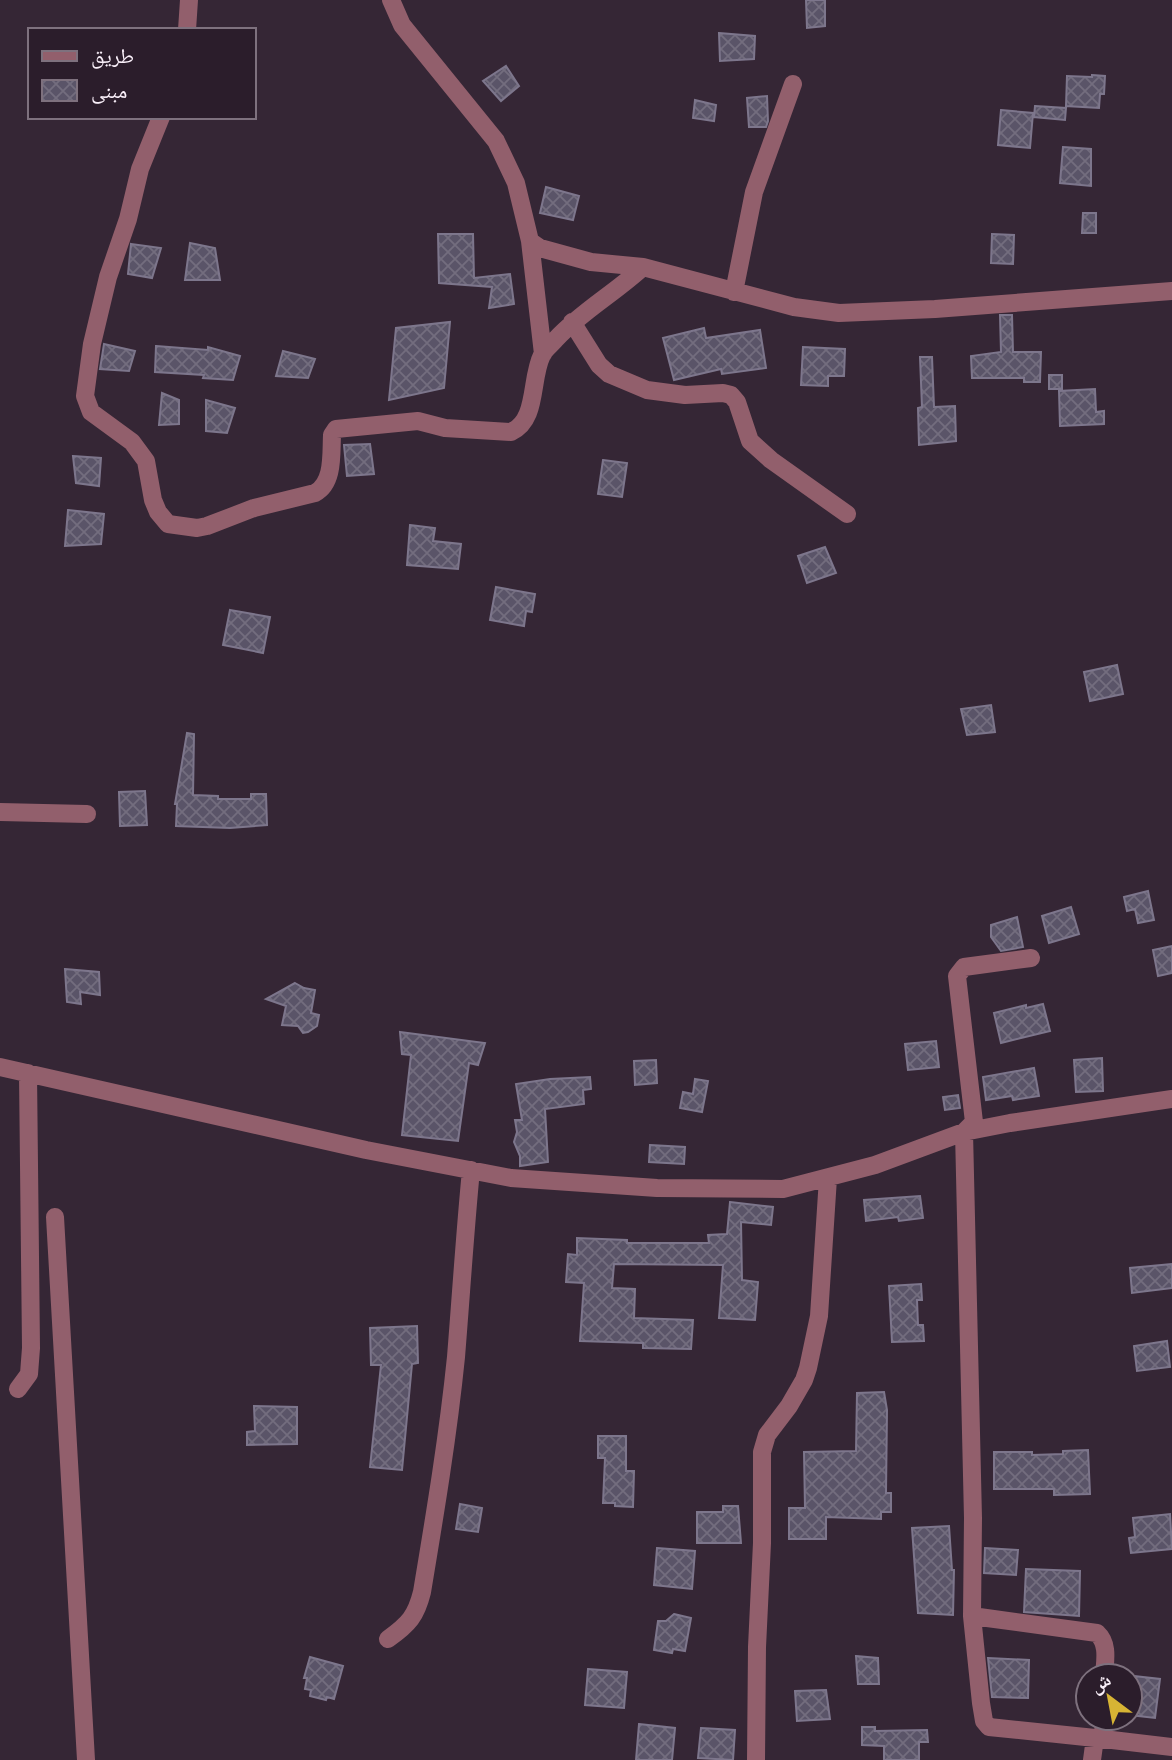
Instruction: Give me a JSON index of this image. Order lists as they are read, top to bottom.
{
  "legend": ["طريق", "مبنى"],
  "north": "top left"
}
